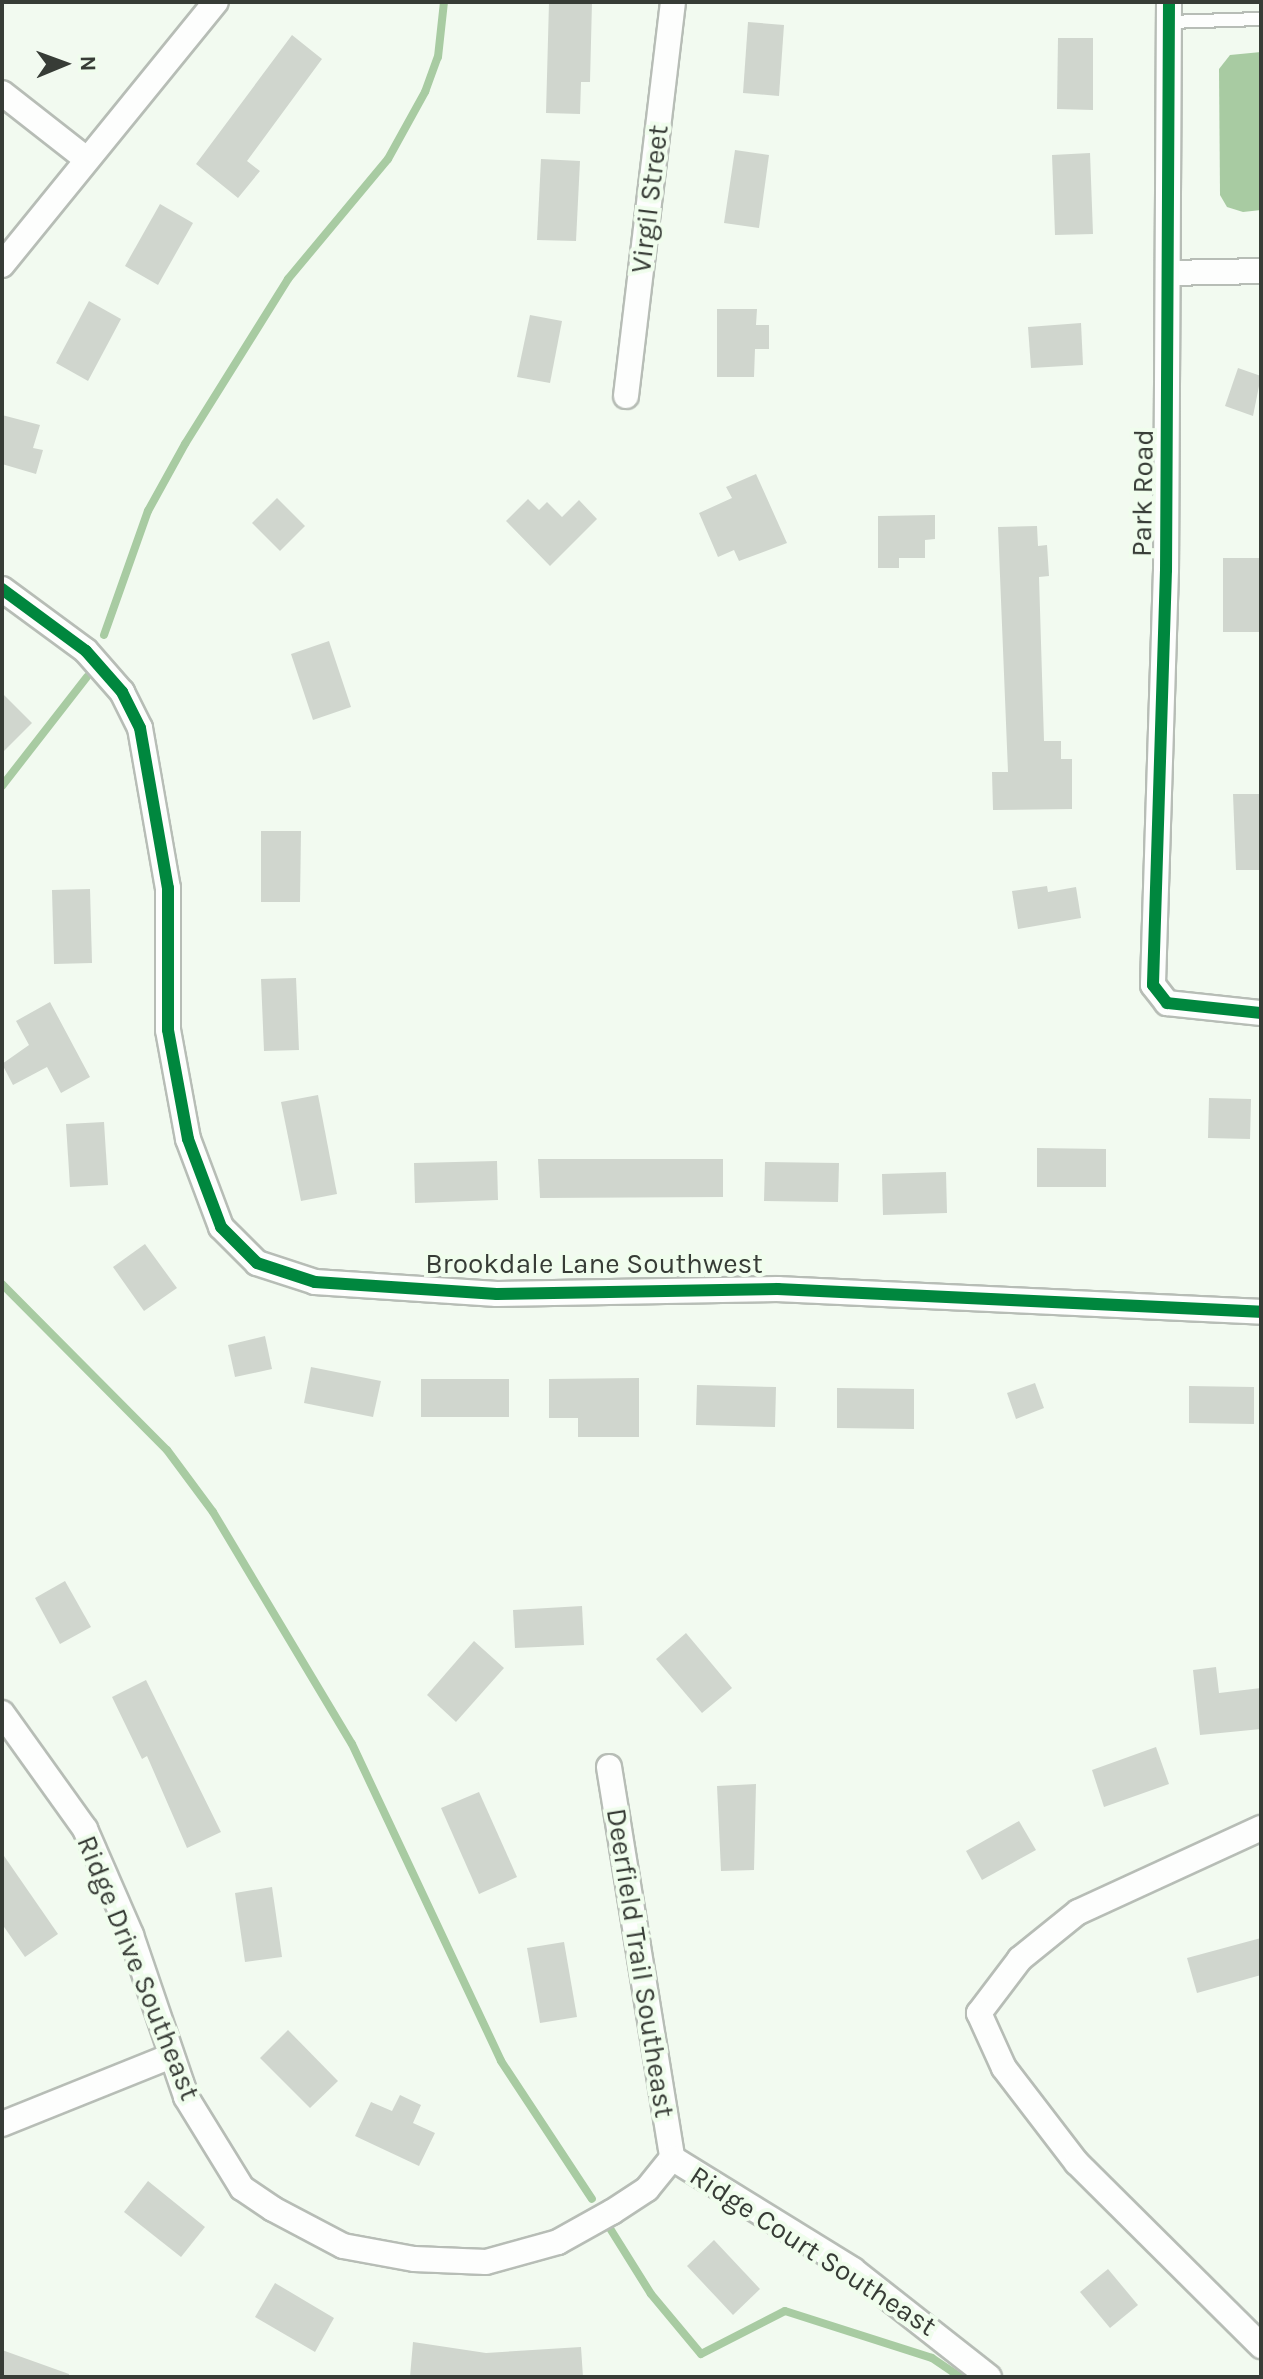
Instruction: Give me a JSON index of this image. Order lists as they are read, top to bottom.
{
  "streets": {
    "street": [
      "Virgil Street",
      "Park Road",
      "Brookdale Lane Southwest",
      "Deerfield Trail Southeast",
      "Ridge Drive Southeast",
      "Ridge Court Southeast"
    ]
  },
  "crossings": [
    ["Deerfield Trail Southeast", "Ridge Drive Southeast"],
    ["Deerfield Trail Southeast", "Ridge Court Southeast"],
    ["Ridge Drive Southeast", "Ridge Court Southeast"]
  ],
  "north": "right"
}
